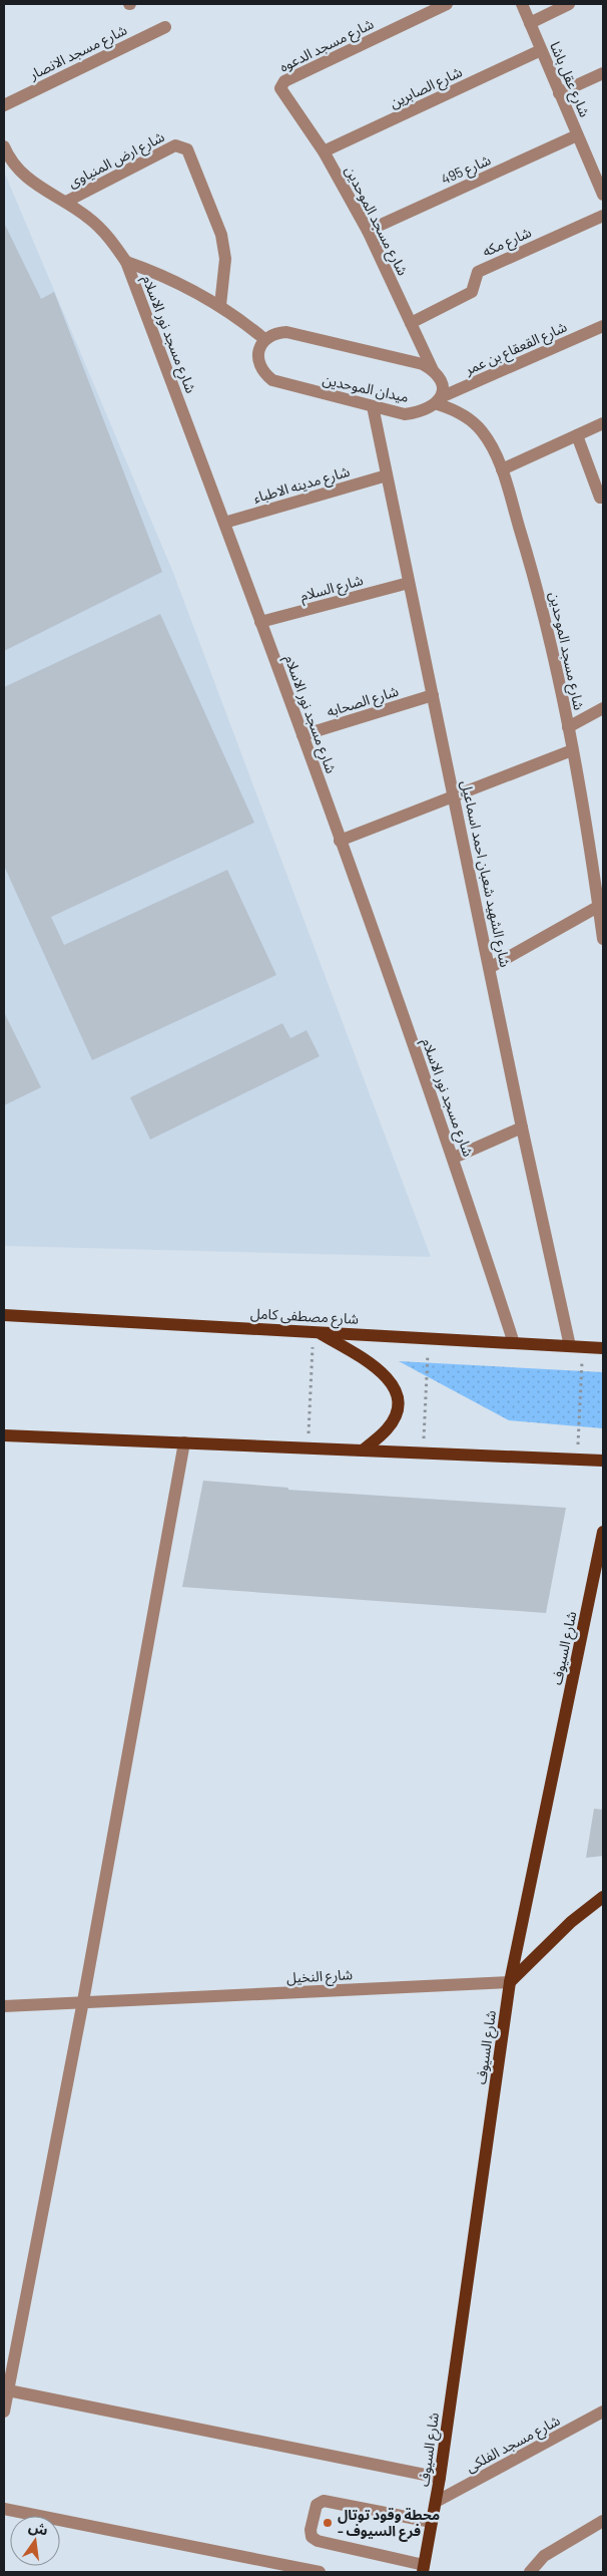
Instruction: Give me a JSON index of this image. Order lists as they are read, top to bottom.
{
  "streets": {
    "main road": ["شارع مصطفى كامل", "شارع السيوف"],
    "street": [
      "شارع مسجد الدعوه",
      "شارع مسجد الانصار",
      "شارع عقل باشا",
      "شارع الصابرين",
      "شارع ارض المنياوى",
      "شارع 495",
      "شارع مسجد الموحدين",
      "شارع مكه",
      "شارع مسجد نور الاسلام",
      "شارع القعقاع بن عمر",
      "ميدان الموحدين",
      "شارع مدينه الاطباء",
      "شارع السلام",
      "شارع الصحابه",
      "شارع الشهيد شعبان احمد اسماعيل",
      "شارع النخيل",
      "شارع مسجد الفلكى"
    ]
  },
  "crossings": [
    ["شارع مسجد الدعوه", "شارع مسجد الموحدين"],
    ["شارع عقل باشا", "شارع الصابرين"],
    ["شارع عقل باشا", "شارع 495"],
    ["شارع الصابرين", "شارع مسجد الموحدين"],
    ["شارع ارض المنياوى", "شارع مسجد نور الاسلام"],
    ["شارع 495", "شارع مسجد الموحدين"],
    ["شارع مسجد الموحدين", "شارع مكه"],
    ["شارع مسجد الموحدين", "شارع القعقاع بن عمر"],
    ["شارع مسجد الموحدين", "ميدان الموحدين"],
    ["شارع مسجد نور الاسلام", "شارع مدينه الاطباء"],
    ["شارع مسجد نور الاسلام", "شارع السلام"],
    ["شارع مسجد نور الاسلام", "شارع الصحابه"],
    ["شارع مسجد نور الاسلام", "شارع مصطفى كامل"],
    ["شارع القعقاع بن عمر", "ميدان الموحدين"],
    ["ميدان الموحدين", "شارع الشهيد شعبان احمد اسماعيل"],
    ["شارع مدينه الاطباء", "شارع الشهيد شعبان احمد اسماعيل"],
    ["شارع السلام", "شارع الشهيد شعبان احمد اسماعيل"],
    ["شارع الصحابه", "شارع الشهيد شعبان احمد اسماعيل"],
    ["شارع الشهيد شعبان احمد اسماعيل", "شارع مصطفى كامل"],
    ["شارع السيوف", "شارع النخيل"],
    ["شارع السيوف", "شارع مسجد الفلكى"]
  ],
  "places": ["محطة وقود توتال - فرع السيوف"],
  "north": "top"
}
